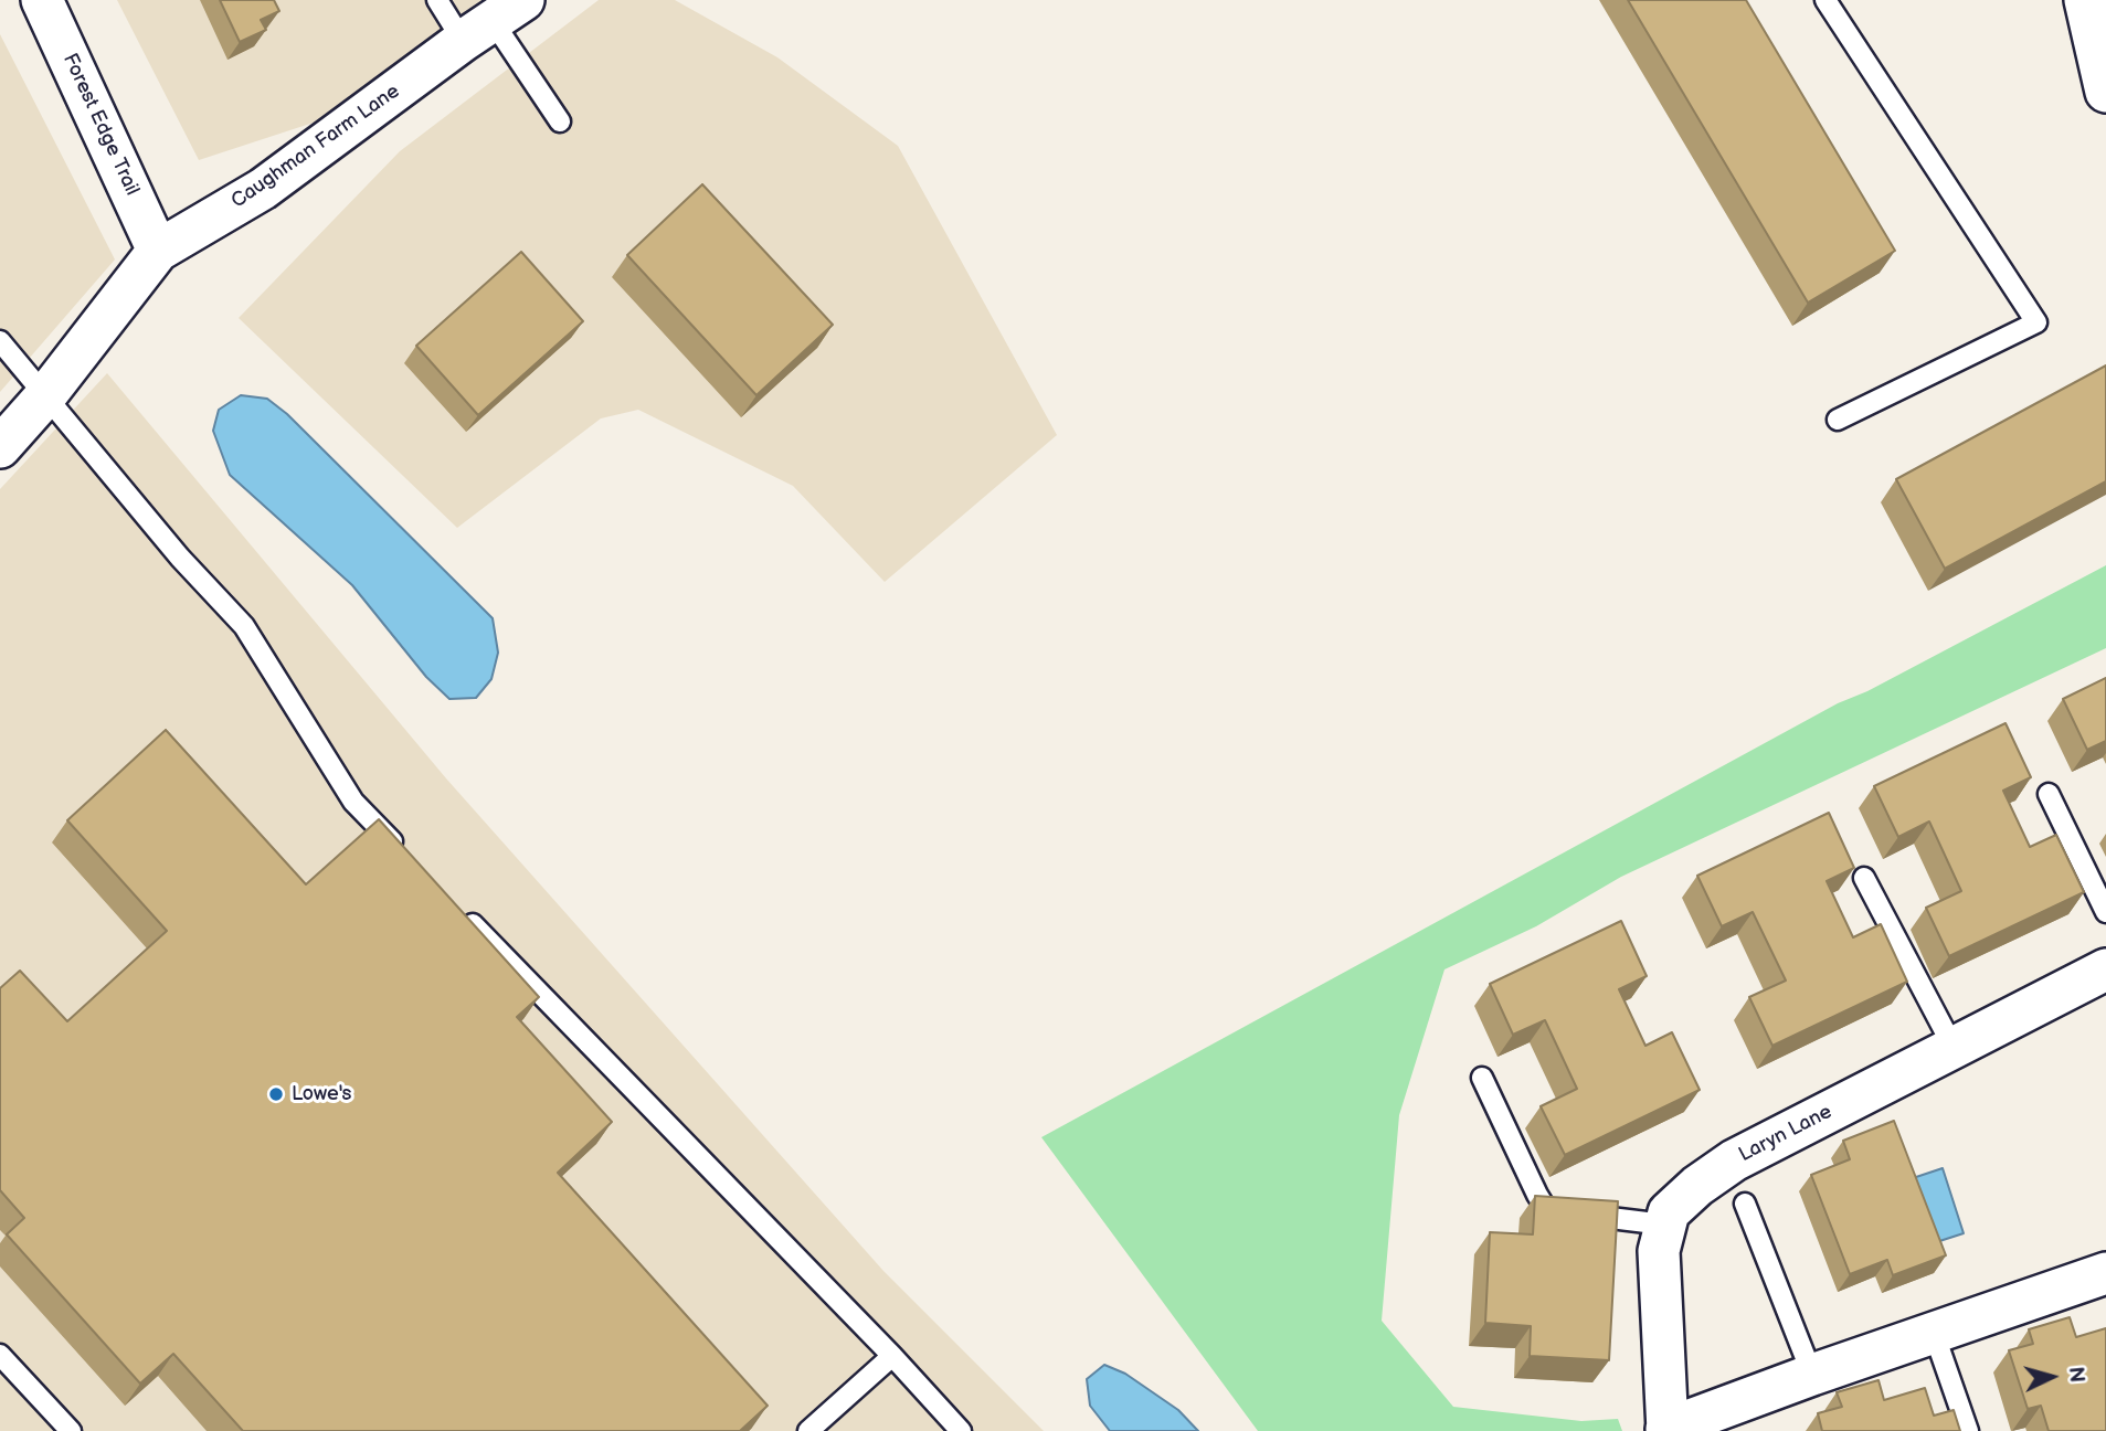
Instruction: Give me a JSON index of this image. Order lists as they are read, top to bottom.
{
  "streets": {
    "street": ["Forest Edge Trail", "Caughman Farm Lane", "Laryn Lane"]
  },
  "crossings": [
    ["Forest Edge Trail", "Caughman Farm Lane"]
  ],
  "places": ["Lowe's"],
  "north": "right"
}
